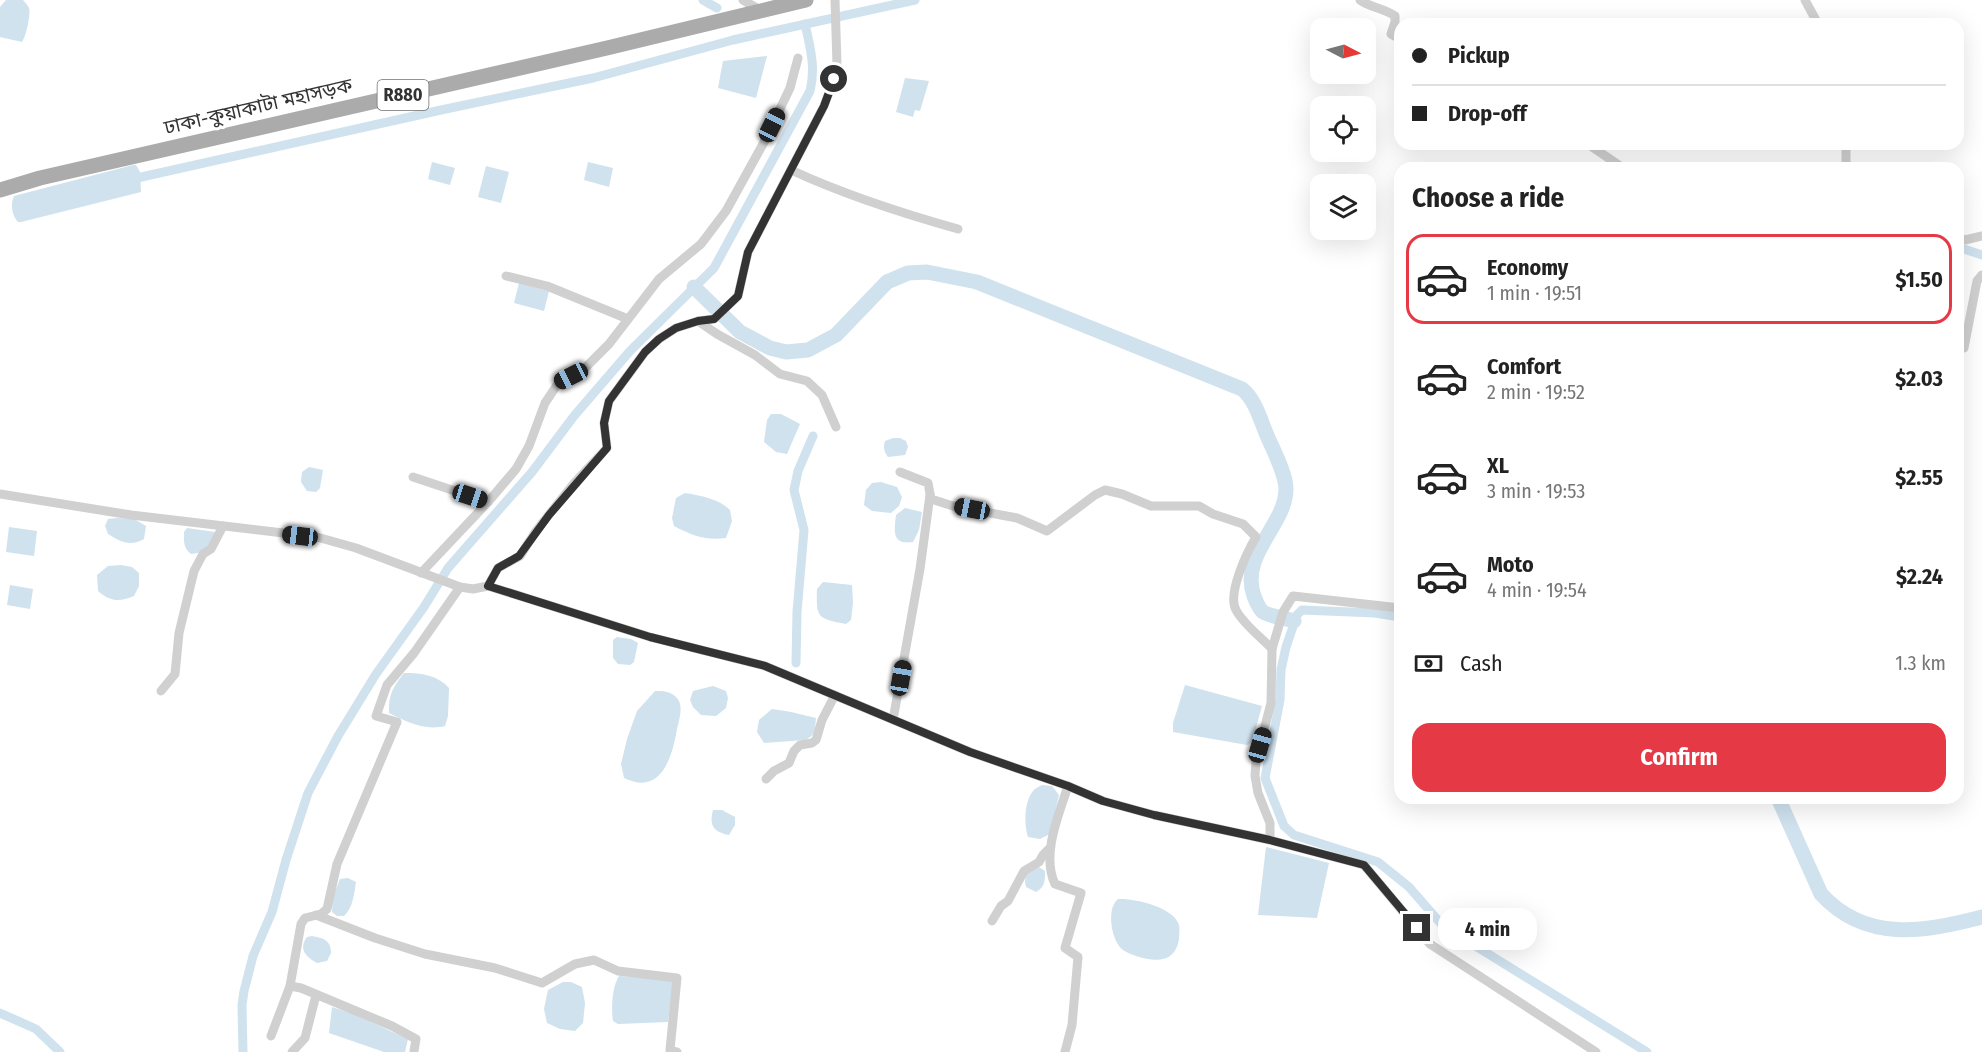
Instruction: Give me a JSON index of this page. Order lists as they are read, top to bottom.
{
  "streets": {
    "main road": ["R880", "ঢাকা-কুয়াকাটা মহাসড়ক"]
  },
  "north": "right",
  "page": {
    "banner": ["Pickup", "Drop-off"],
    "heading": "Choose a ride",
    "list": [
      {
        "name": "Economy",
        "note": "1 min · 19:51",
        "value": "$1.50"
      },
      {
        "name": "Comfort",
        "note": "2 min · 19:52",
        "value": "$2.03"
      },
      {
        "name": "XL",
        "note": "3 min · 19:53",
        "value": "$2.55"
      },
      {
        "name": "Moto",
        "note": "4 min · 19:54",
        "value": "$2.24"
      }
    ],
    "pay": ["Cash", "1.3 km"],
    "buttons": "Confirm",
    "bubble": "4 min"
  }
}
